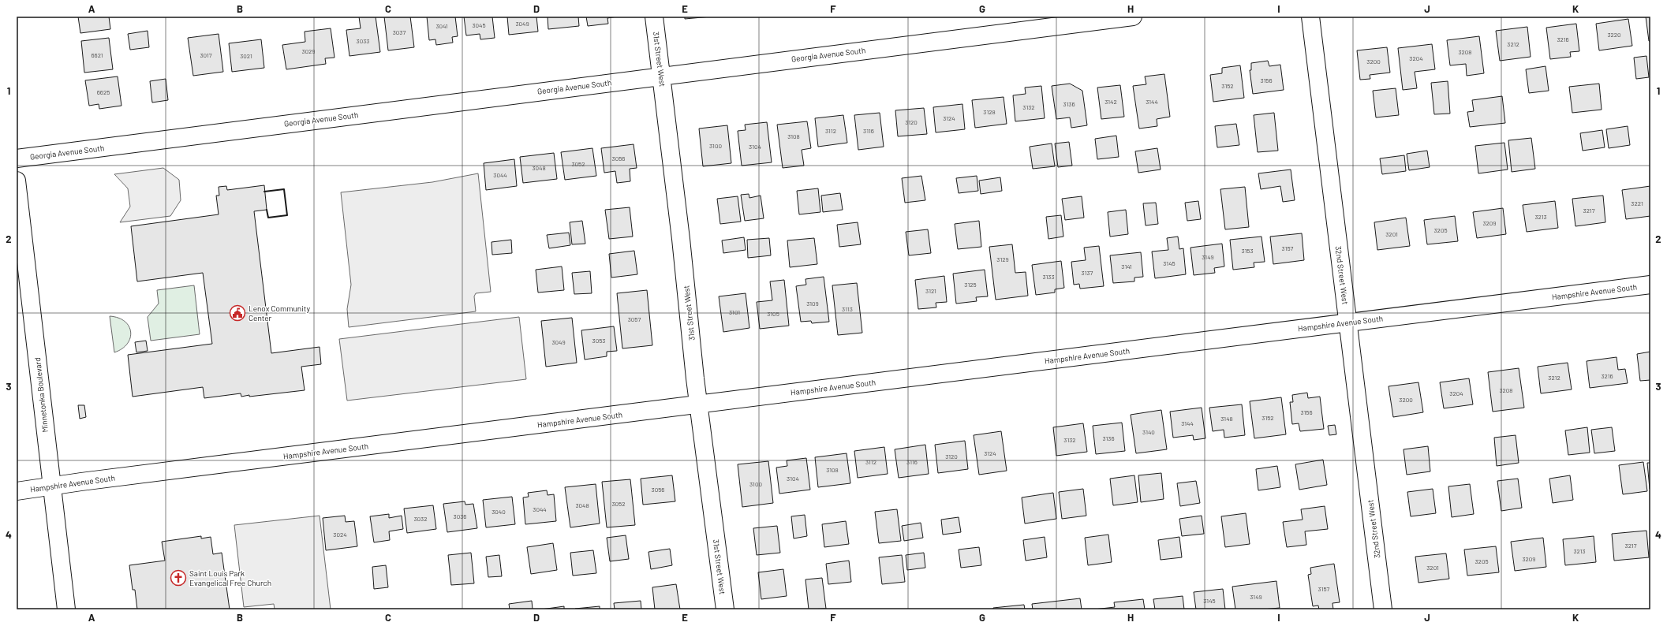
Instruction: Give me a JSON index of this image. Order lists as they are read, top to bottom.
{
  "streets": {
    "street": [
      "Georgia Avenue South",
      "31st Street West",
      "32nd Street West",
      "Hampshire Avenue South",
      "Minnetonka Boulevard"
    ]
  },
  "crossings": [
    ["Georgia Avenue South", "31st Street West"],
    ["31st Street West", "Hampshire Avenue South"],
    ["32nd Street West", "Hampshire Avenue South"],
    ["Hampshire Avenue South", "Minnetonka Boulevard"]
  ],
  "places": {
    "public building": ["Lenox Community Center"],
    "church": ["Saint Louis Park Evangelical Free Church"]
  },
  "house_numbers": [
    "3049",
    "3045",
    "3041",
    "3037",
    "3220",
    "3216",
    "3033",
    "3212",
    "3029",
    "3208",
    "6621",
    "3017",
    "3021",
    "3204",
    "3200",
    "3156",
    "3152",
    "6625",
    "3142",
    "3144",
    "3136",
    "3132",
    "3128",
    "3124",
    "3120",
    "3112",
    "3116",
    "3108",
    "3100",
    "3104",
    "3056",
    "3052",
    "3048",
    "3044",
    "3221",
    "3217",
    "3213",
    "3209",
    "3205",
    "3201",
    "3157",
    "3153",
    "3149",
    "3129",
    "3145",
    "3141",
    "3137",
    "3133",
    "3125",
    "3121",
    "3109",
    "3113",
    "3101",
    "3105",
    "3057",
    "3053",
    "3049",
    "3216",
    "3212",
    "3208",
    "3204",
    "3200",
    "3156",
    "3152",
    "3148",
    "3144",
    "3140",
    "3136",
    "3132",
    "3124",
    "3120",
    "3112",
    "3116",
    "3108",
    "3104",
    "3100",
    "3056",
    "3052",
    "3048",
    "3044",
    "3040",
    "3036",
    "3032",
    "3024",
    "3217",
    "3213",
    "3209",
    "3205",
    "3201",
    "3157",
    "3149",
    "3145"
  ],
  "grid": {
    "columns": [
      "A",
      "B",
      "C",
      "D",
      "E",
      "F",
      "G",
      "H",
      "I",
      "J",
      "K"
    ],
    "rows": [
      "1",
      "2",
      "3",
      "4"
    ]
  }
}
